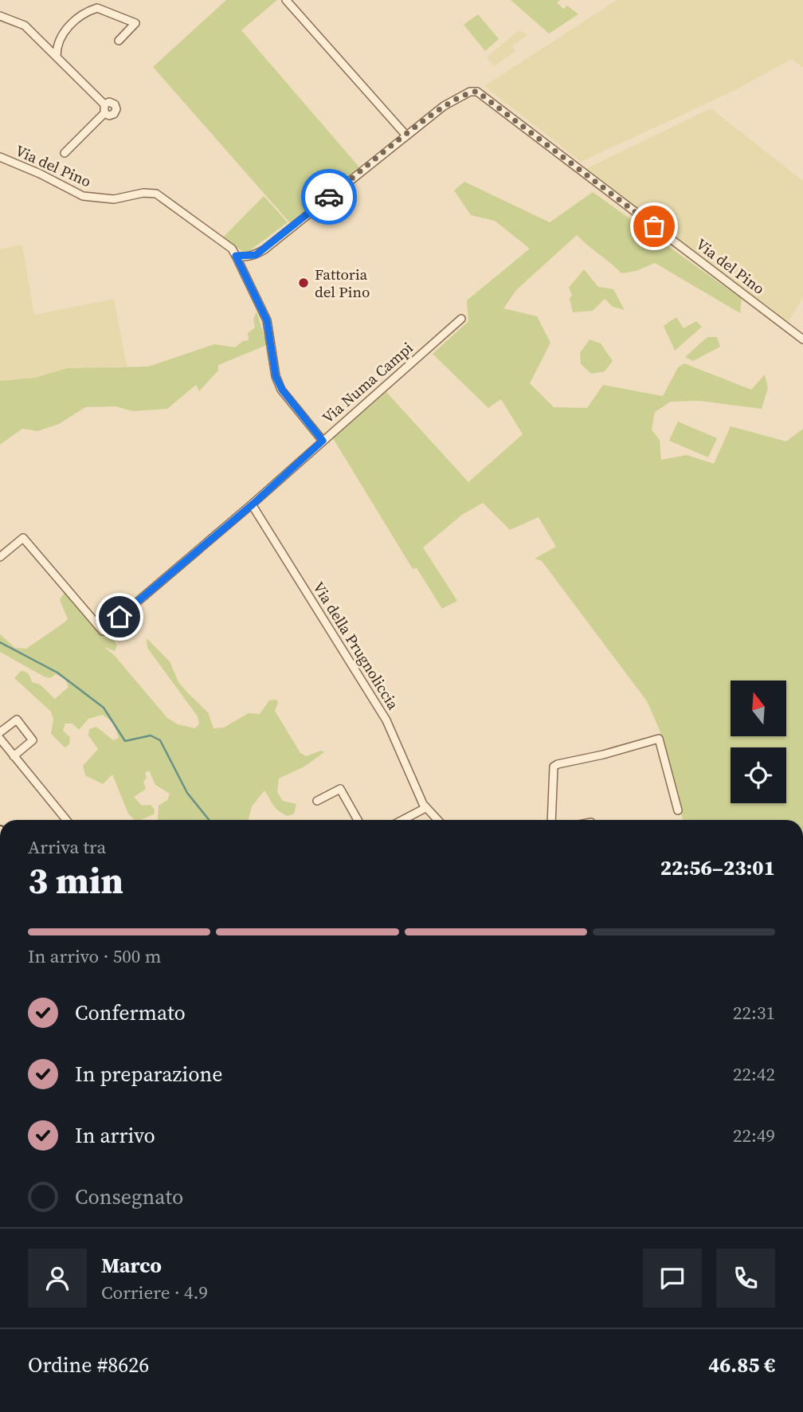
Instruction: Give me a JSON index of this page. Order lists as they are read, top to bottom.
{
  "streets": {
    "street": ["Via del Pino", "Via Numa Campi", "Via della Prugnoliccia"]
  },
  "crossings": [
    ["Via Numa Campi", "Via della Prugnoliccia"]
  ],
  "places": ["Fattoria del Pino"],
  "north": "top",
  "page": {
    "heading": ["3 min", "Arriva tra", "22:56–23:01"],
    "panel": [
      "Marco",
      "Corriere · 4.9",
      "Ordine #8626",
      "46.85 €"
    ],
    "bar": "In arrivo · 500 m",
    "list": [
      ["Confermato", "22:31"],
      ["In preparazione", "22:42"],
      ["In arrivo", "22:49"],
      "Consegnato"
    ]
  }
}
